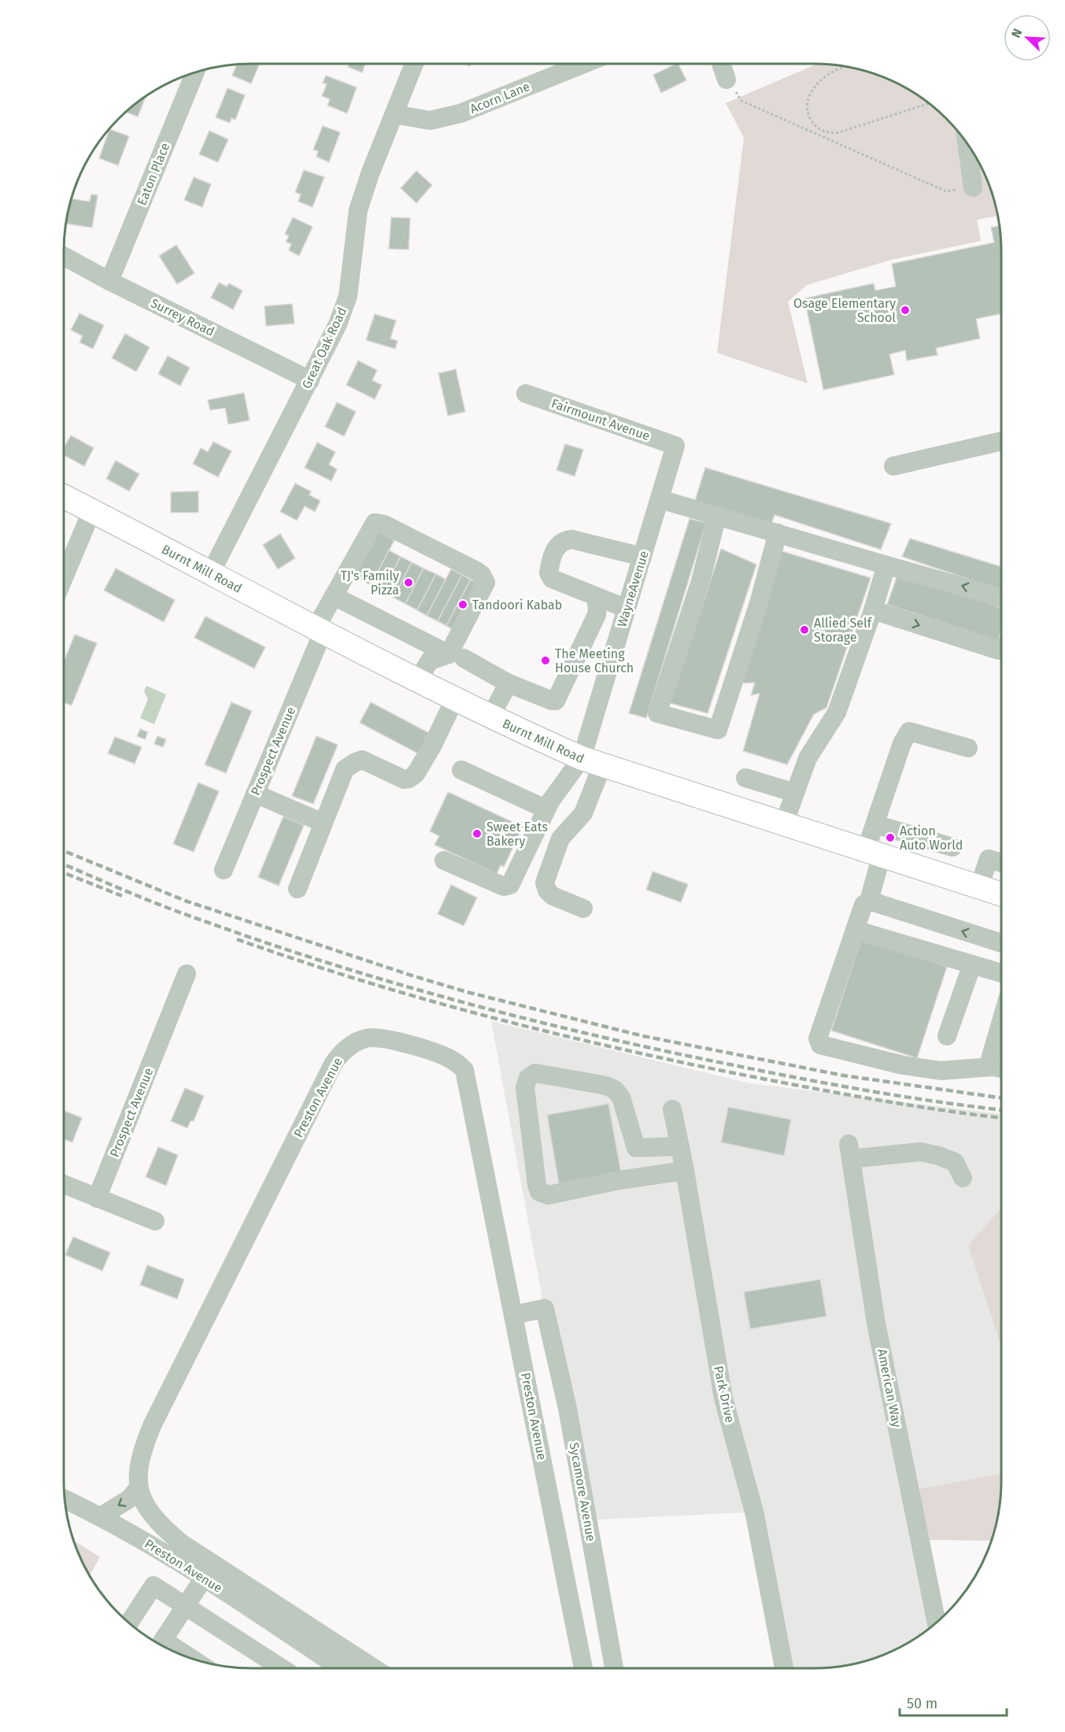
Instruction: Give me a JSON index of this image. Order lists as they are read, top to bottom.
{
  "streets": {
    "main road": ["Burnt Mill Road"],
    "street": [
      "Acorn Lane",
      "Eaton Place",
      "Surrey Road",
      "Great Oak Road",
      "Fairmount Avenue",
      "WayneAvenue",
      "Prospect Avenue",
      "Preston Avenue",
      "American Way",
      "Park Drive",
      "Sycamore Avenue"
    ]
  },
  "crossings": [
    ["Acorn Lane", "Great Oak Road"],
    ["Eaton Place", "Surrey Road"],
    ["Surrey Road", "Great Oak Road"],
    ["Great Oak Road", "Burnt Mill Road"],
    ["Fairmount Avenue", "WayneAvenue"],
    ["Burnt Mill Road", "WayneAvenue"],
    ["Burnt Mill Road", "Prospect Avenue"],
    ["Preston Avenue", "Sycamore Avenue"]
  ],
  "places": [
    "Osage Elementary School",
    "TJ's Family Pizza",
    "Tandoori Kabab",
    "Allied Self Storage",
    "The Meeting House Church",
    "Sweet Eats Bakery",
    "Action Auto World"
  ],
  "scale_bar": "50 m",
  "north": "top left"
}
